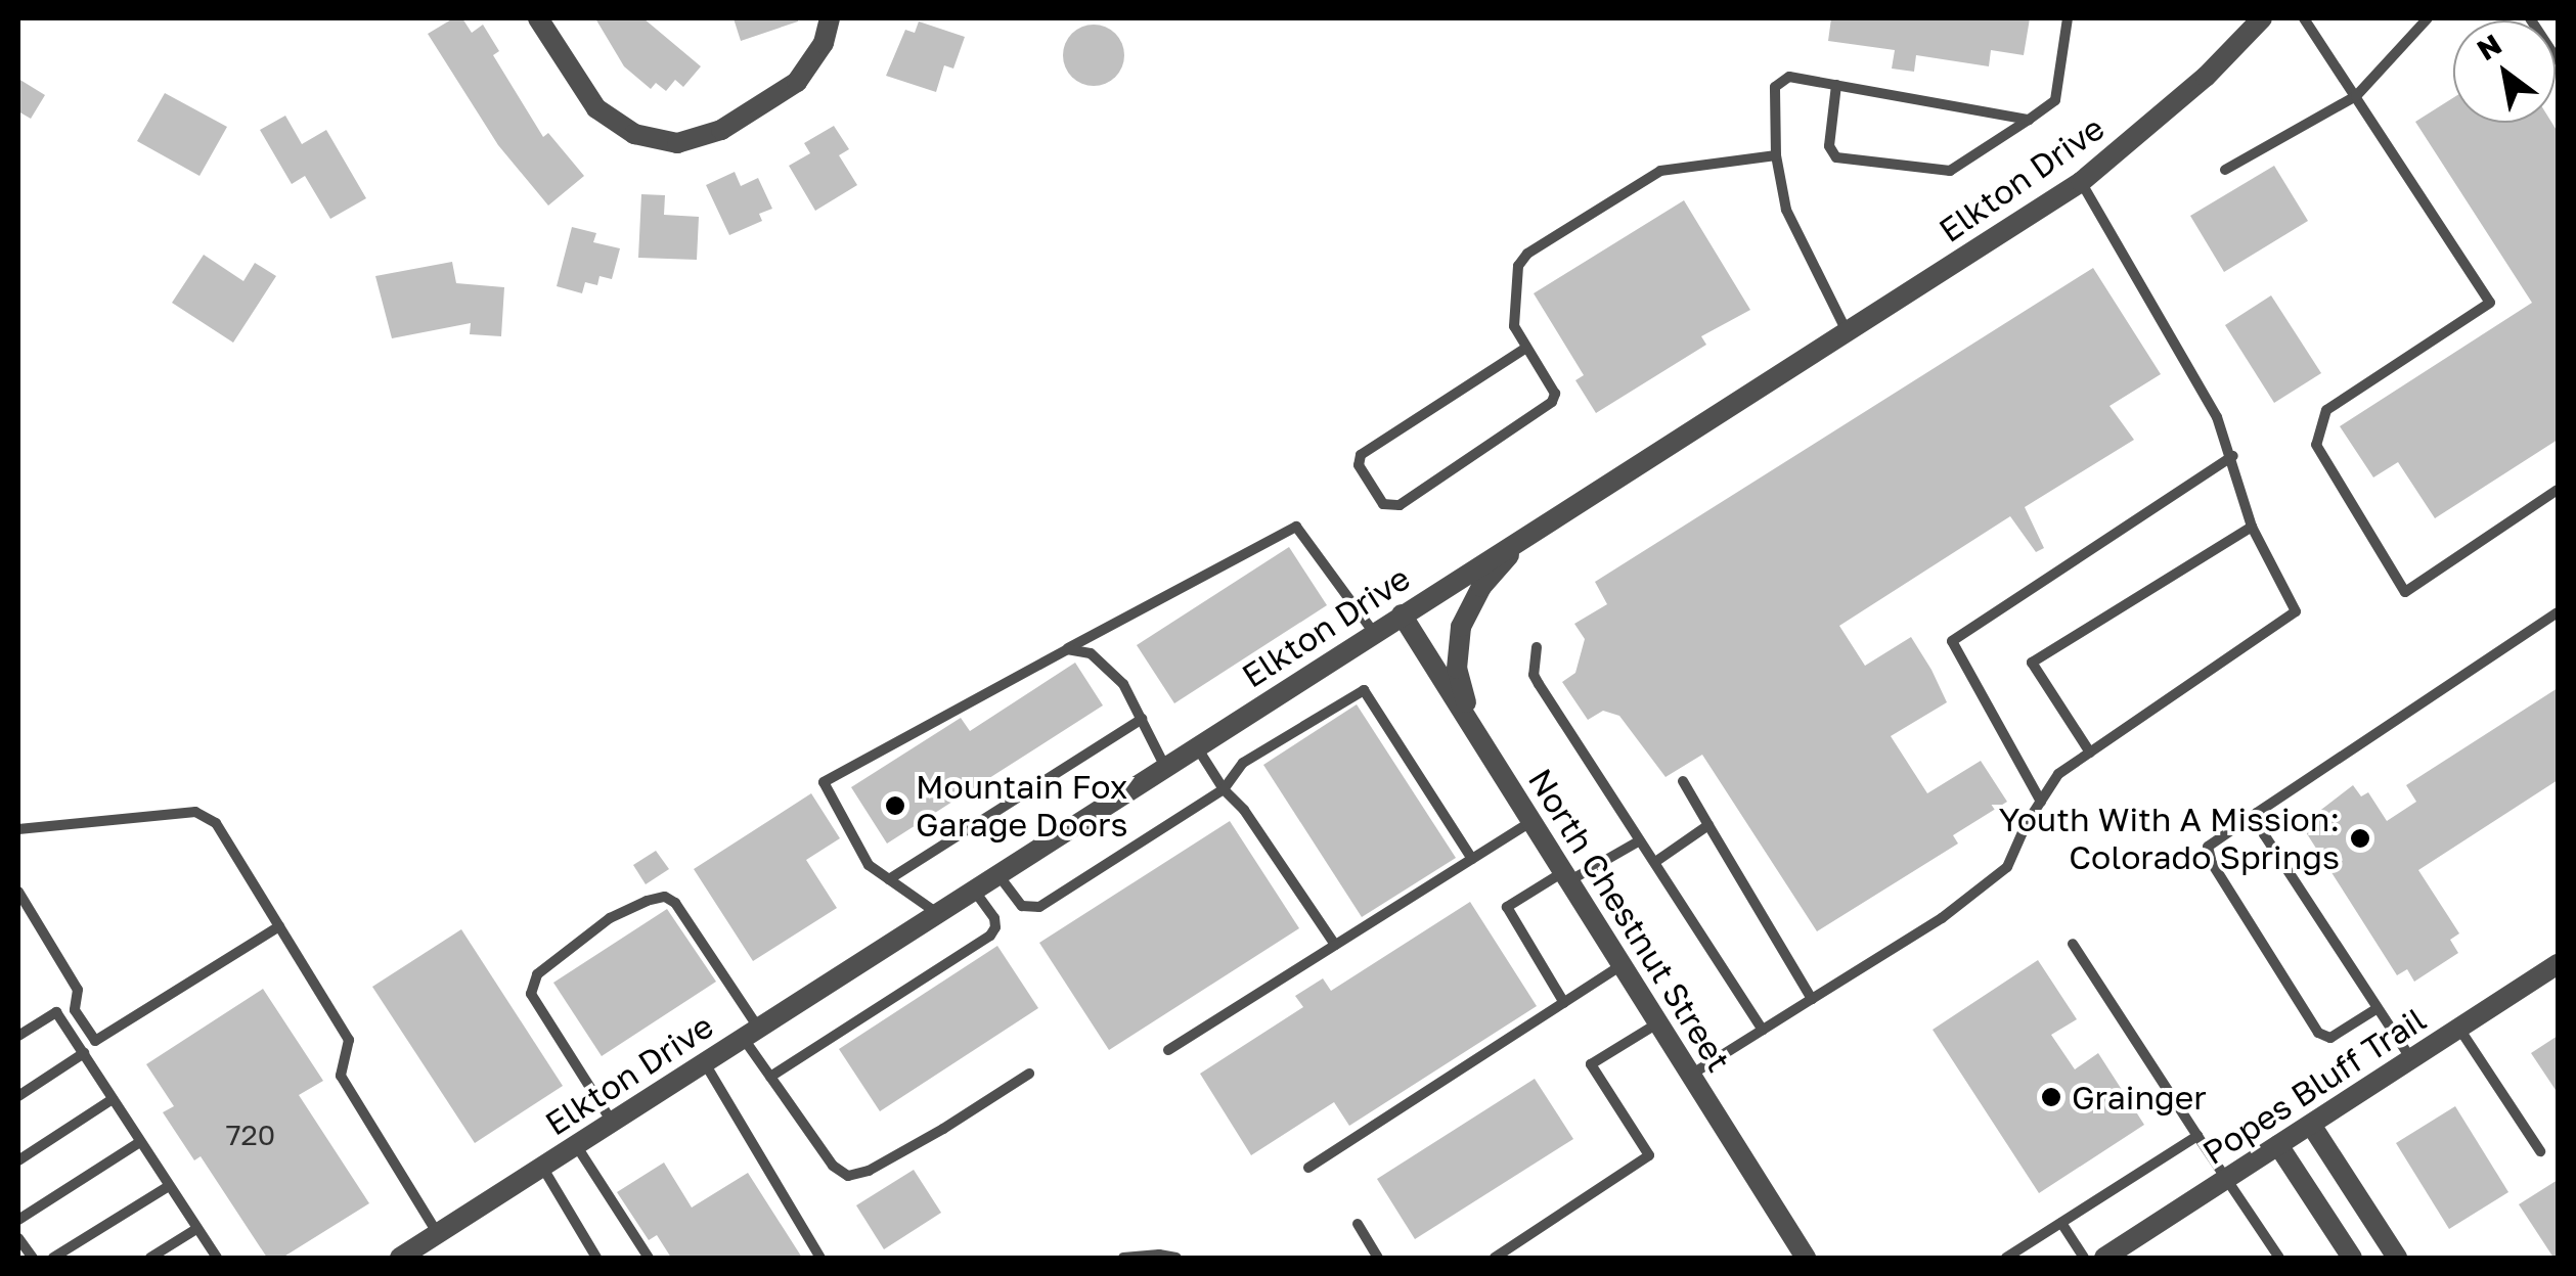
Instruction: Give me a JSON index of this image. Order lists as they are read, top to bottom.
{
  "streets": {
    "street": ["Elkton Drive", "North Chestnut Street", "Popes Bluff Trail"]
  },
  "crossings": [
    ["Elkton Drive", "North Chestnut Street"]
  ],
  "places": ["Mountain Fox Garage Doors", "Youth With A Mission: Colorado Springs", "Grainger"],
  "house_numbers": ["720"],
  "north": "top left"
}
